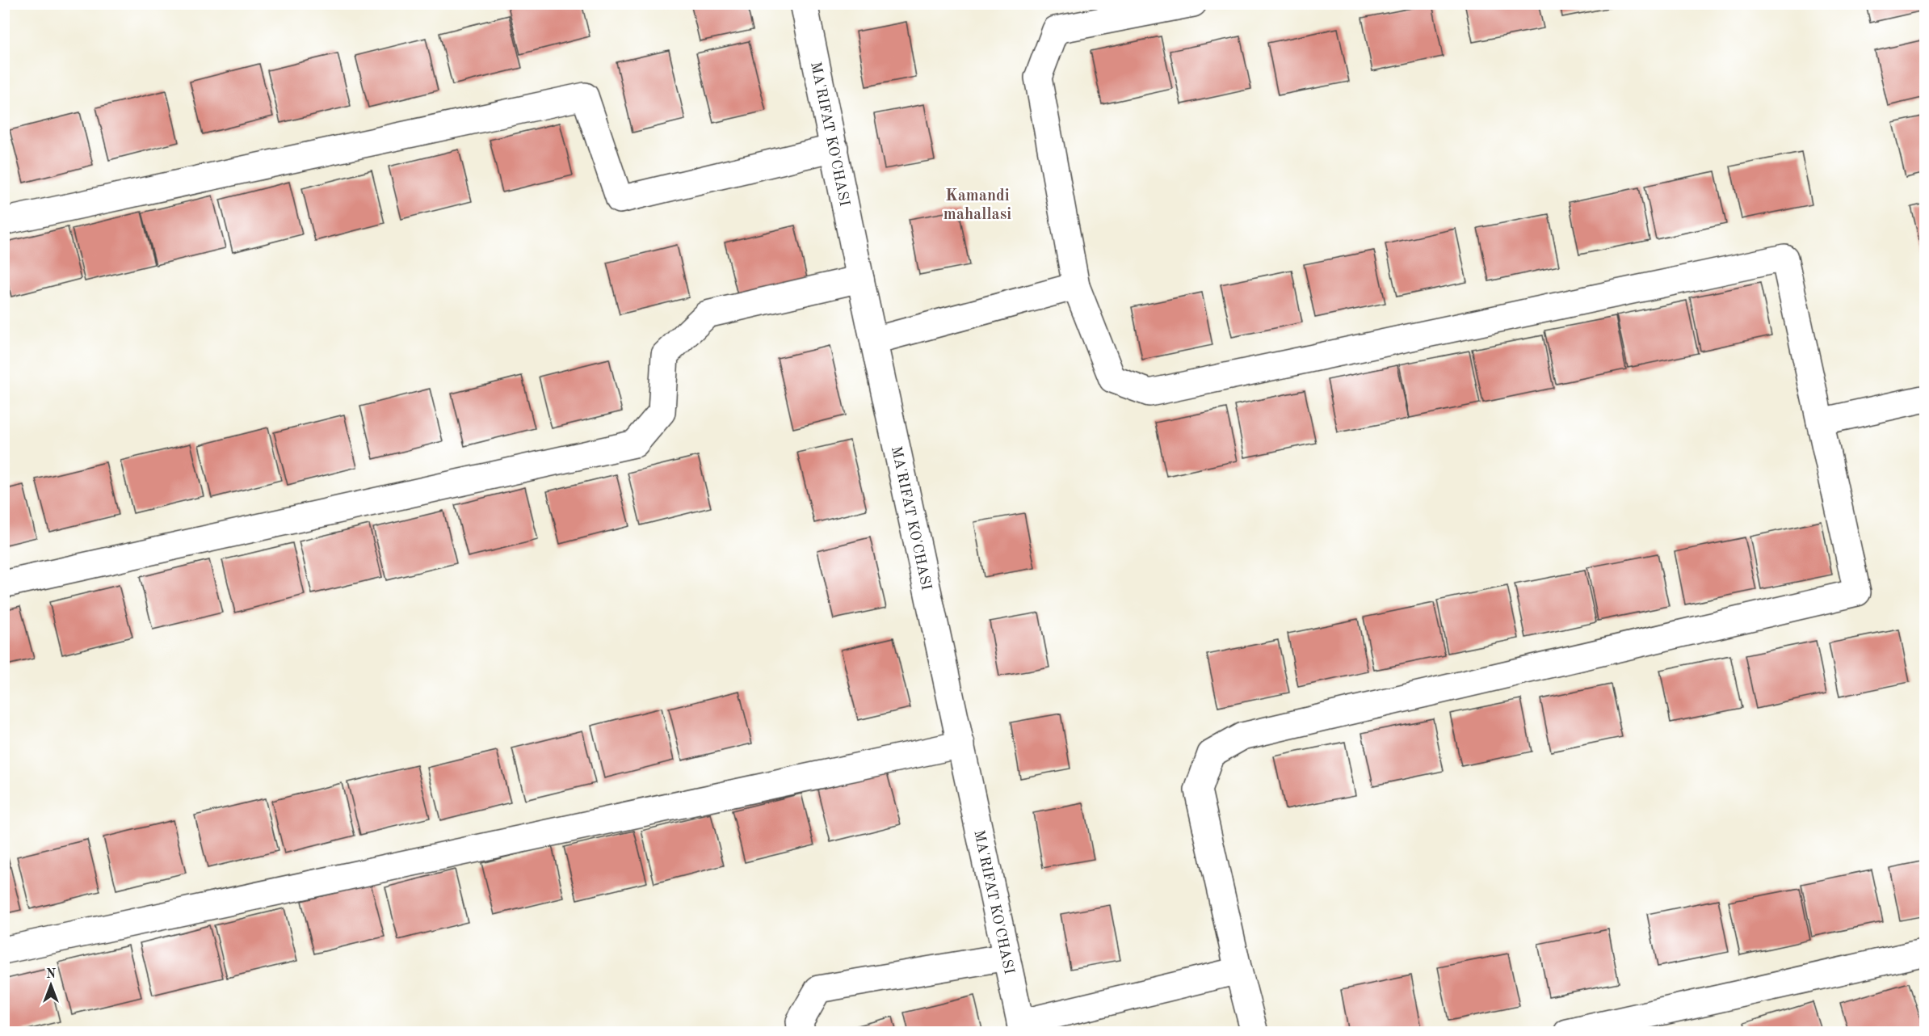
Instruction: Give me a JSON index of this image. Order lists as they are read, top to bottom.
{
  "streets": {
    "street": ["MA'RIFAT KO'CHASI"]
  },
  "districts": ["Kamandi mahallasi"],
  "north": "top"
}
